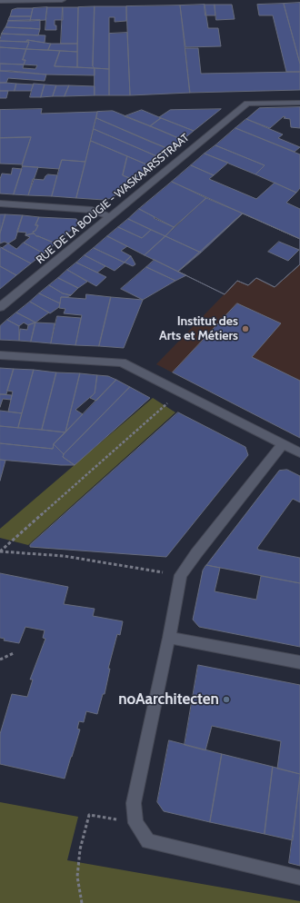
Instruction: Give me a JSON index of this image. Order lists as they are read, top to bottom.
{
  "streets": {
    "street": ["RUE DE LA BOUGIE - WASKAARSSTRAAT"]
  },
  "places": ["Institut des Arts et Métiers", "noAarchitecten"]
}
